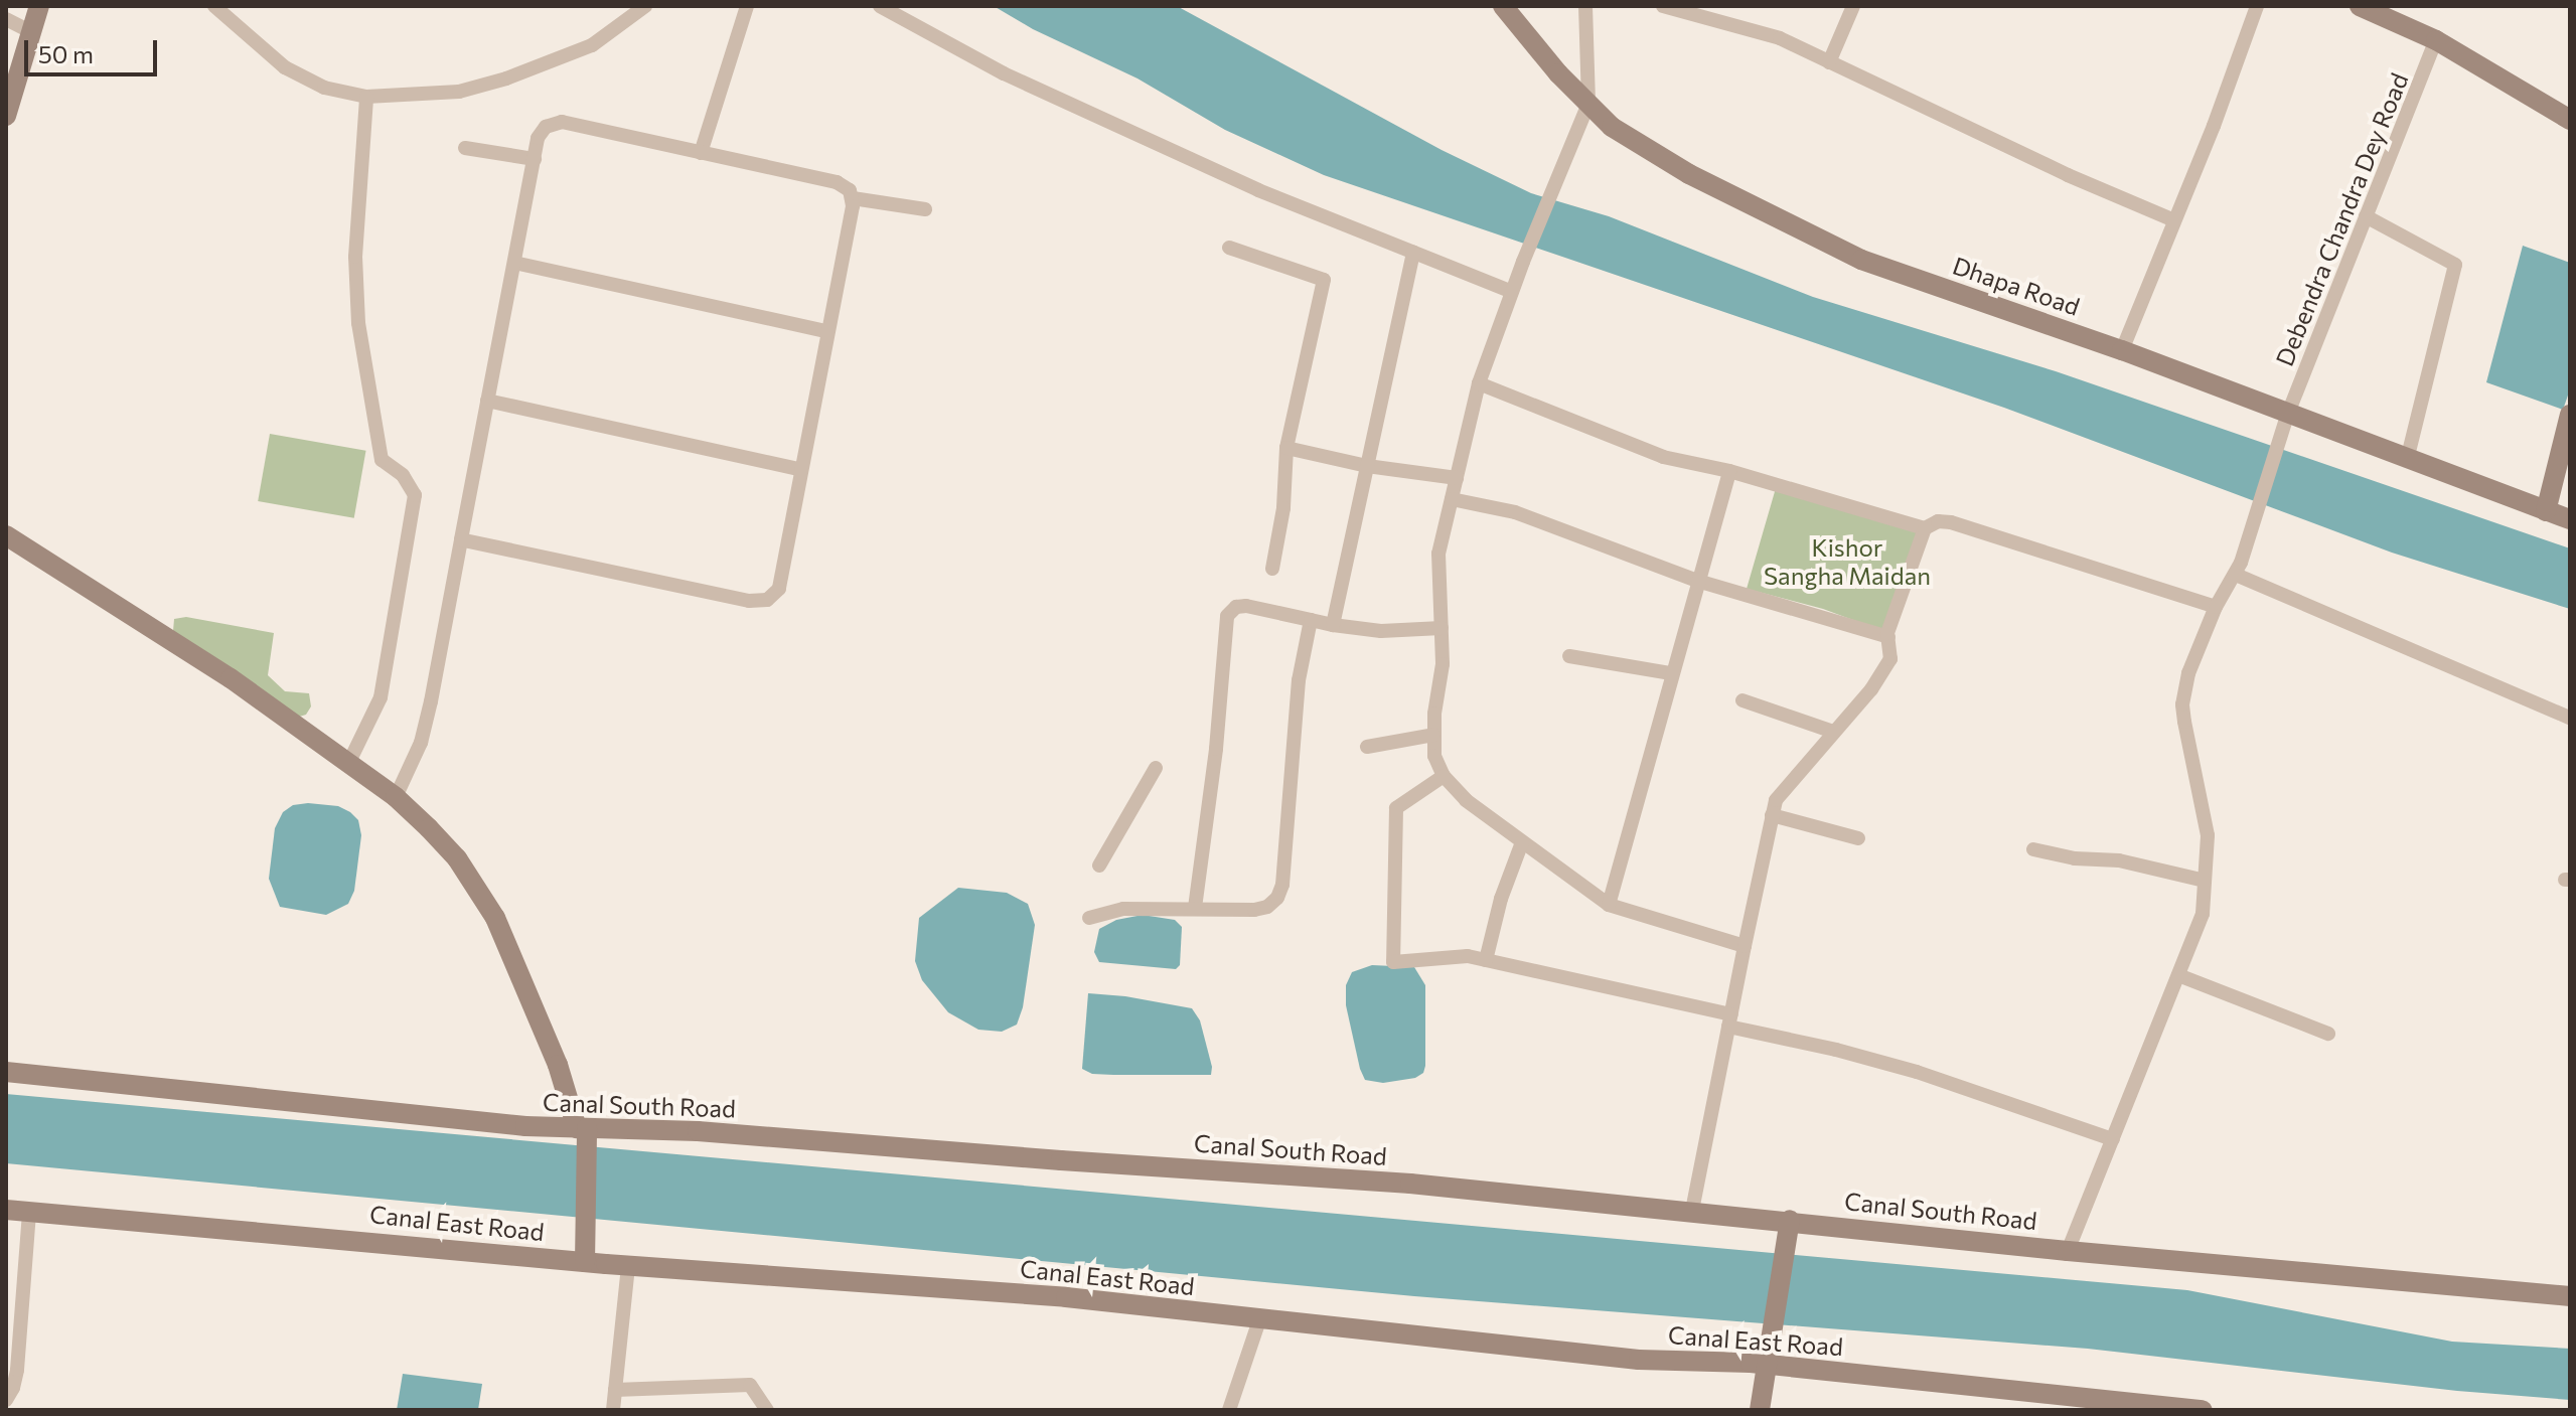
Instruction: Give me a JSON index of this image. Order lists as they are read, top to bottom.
{
  "streets": {
    "street": [
      "Debendra Chandra Dey Road",
      "Dhapa Road",
      "Canal South Road",
      "Canal East Road"
    ]
  },
  "crossings": [
    ["Debendra Chandra Dey Road", "Dhapa Road"],
    ["Debendra Chandra Dey Road", "Canal South Road"]
  ],
  "parks": ["Kishor Sangha Maidan"],
  "scale_bar": "50 m"
}
